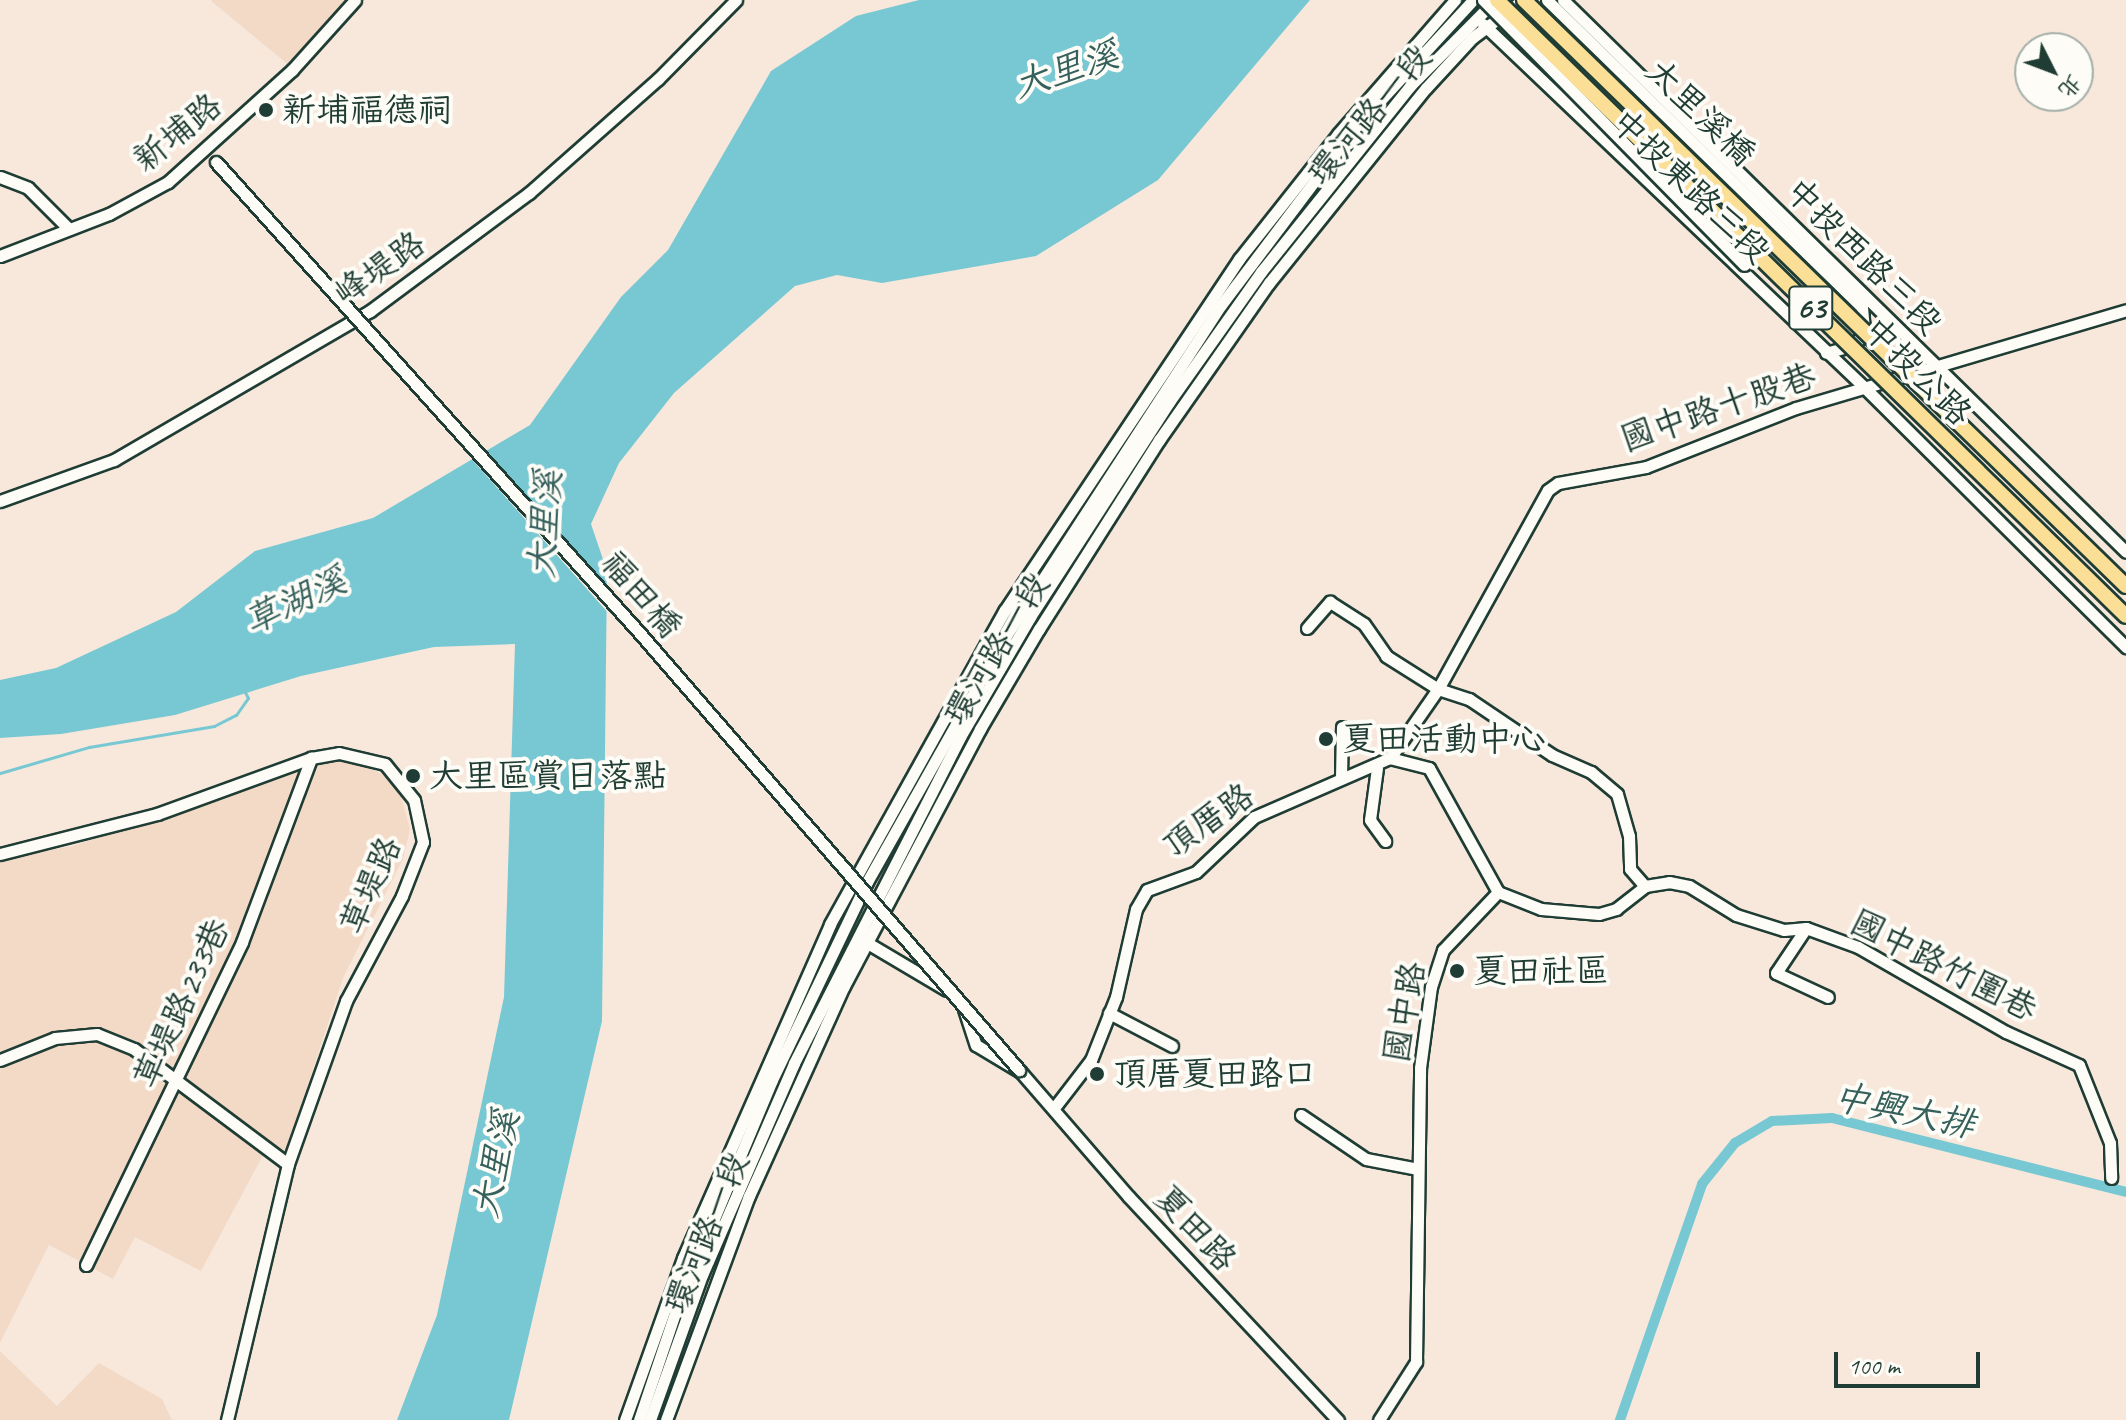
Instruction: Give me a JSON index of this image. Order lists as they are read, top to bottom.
{
  "streets": {
    "main road": ["63", "中投公路"],
    "street": [
      "大里溪橋",
      "環河路一段",
      "新埔路",
      "中投東路三段",
      "中投西路三段",
      "峰堤路",
      "國中路十股巷",
      "福田橋",
      "頂厝路",
      "草堤路",
      "國中路竹圍巷",
      "草堤路233巷",
      "國中路",
      "夏田路"
    ]
  },
  "crossings": [
    ["大里溪橋", "中投西路三段"],
    ["環河路一段", "中投東路三段"],
    ["環河路一段", "中投公路"],
    ["新埔路", "福田橋"],
    ["中投東路三段", "國中路十股巷"],
    ["中投西路三段", "國中路十股巷"],
    ["福田橋", "夏田路"],
    ["頂厝路", "夏田路"],
    ["草堤路", "草堤路233巷"]
  ],
  "water": ["大里溪", "草湖溪", "中興大排"],
  "places": [
    "新埔福德祠",
    "夏田活動中心",
    "大里區賞日落點",
    "夏田社區",
    "頂厝夏田路口"
  ],
  "scale_bar": "100 m",
  "north": "bottom right"
}
